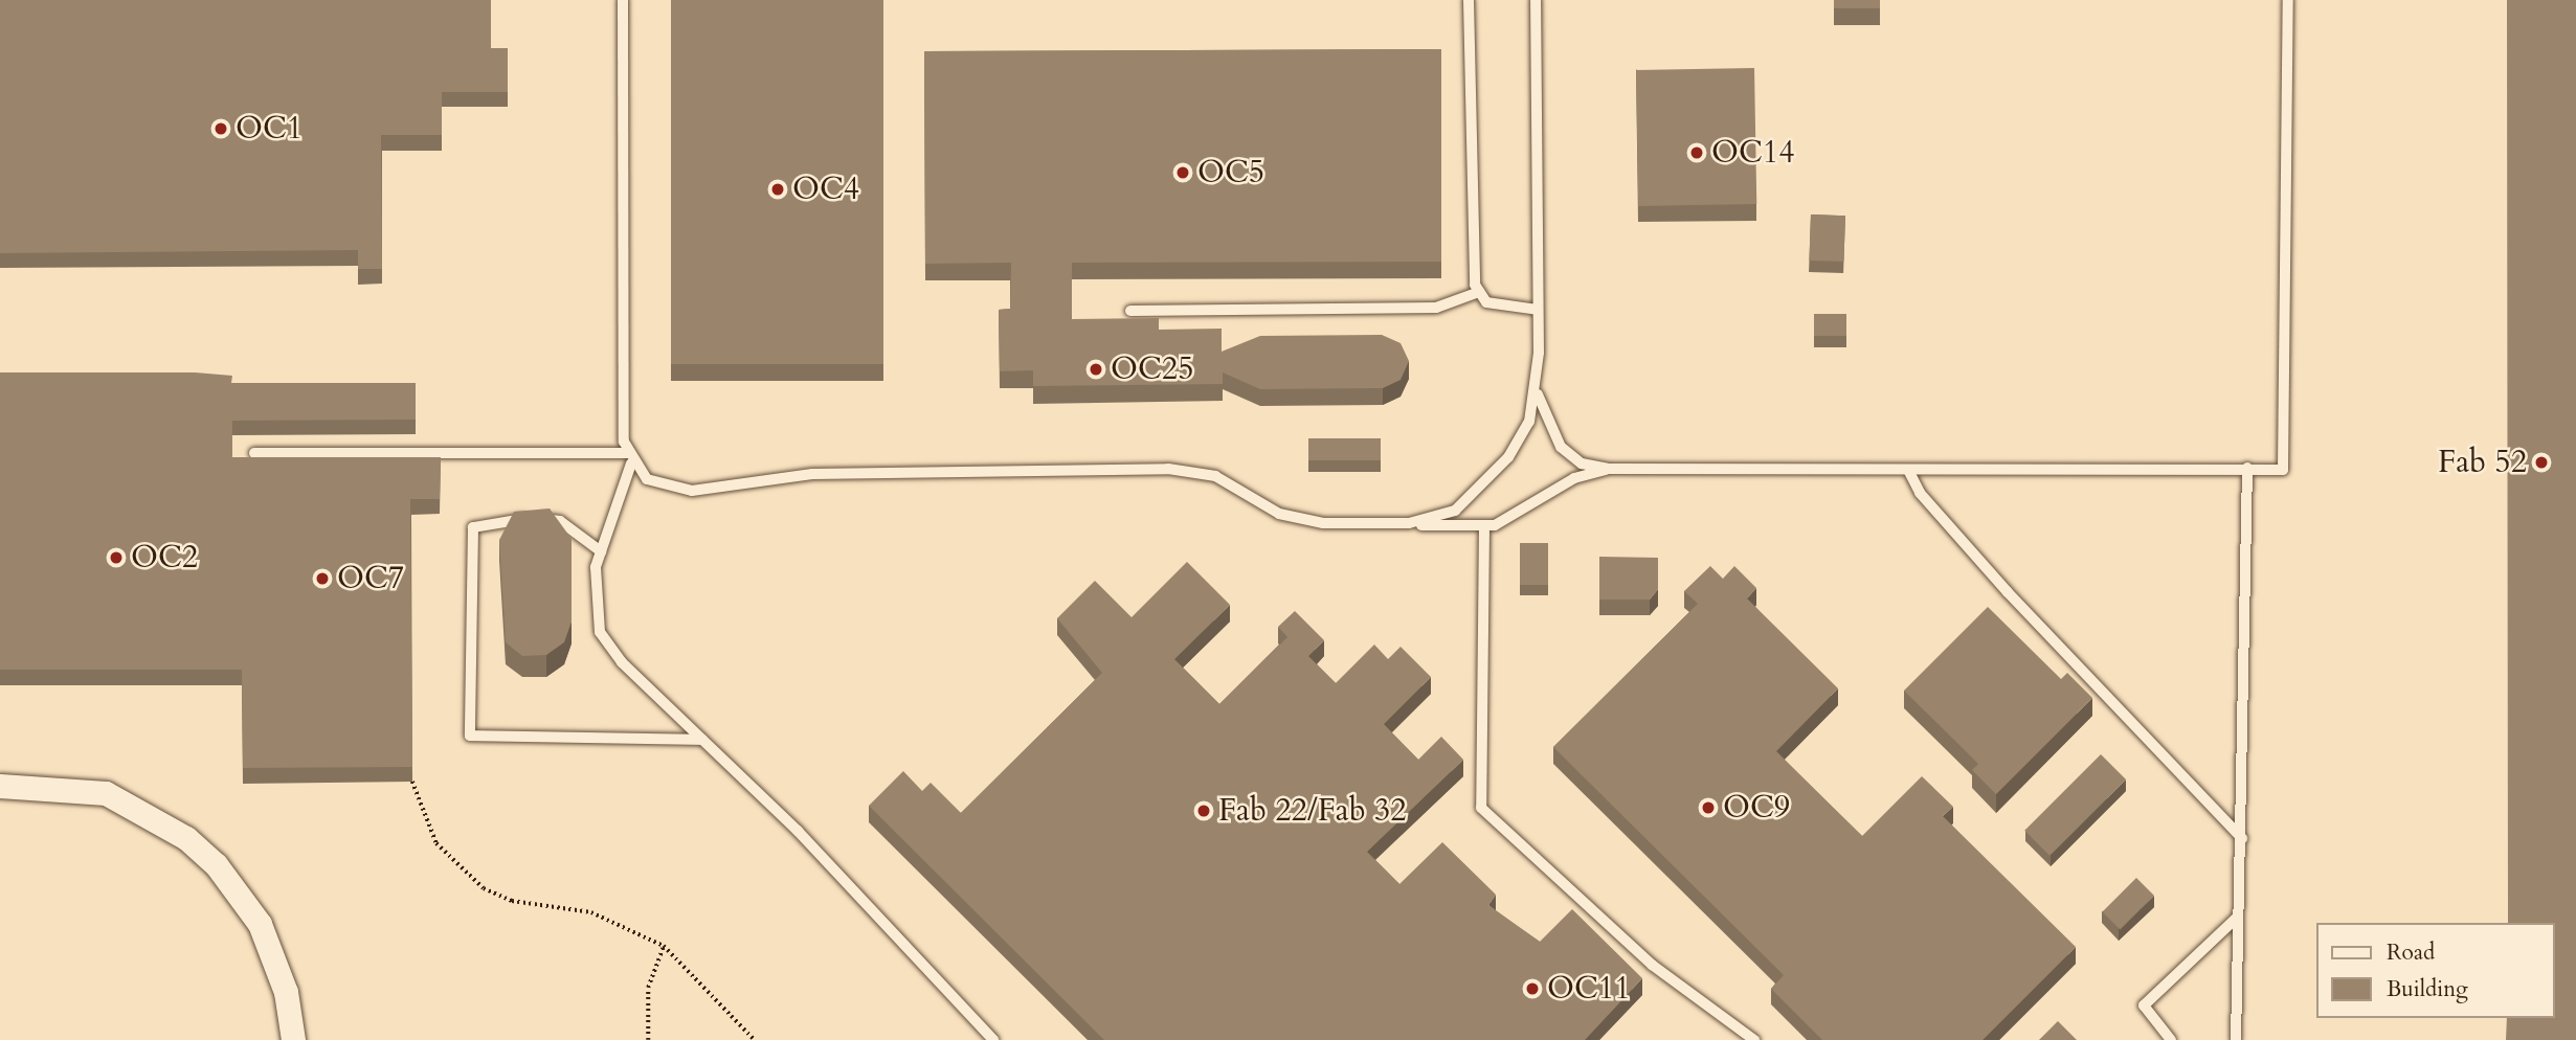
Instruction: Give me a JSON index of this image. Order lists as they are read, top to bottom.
{
  "places": [
    "OC1",
    "OC14",
    "OC5",
    "OC4",
    "OC25",
    "Fab 52",
    "OC2",
    "OC7",
    "OC9",
    "Fab 22/Fab 32",
    "OC11"
  ],
  "legend": ["Road", "Building"]
}
